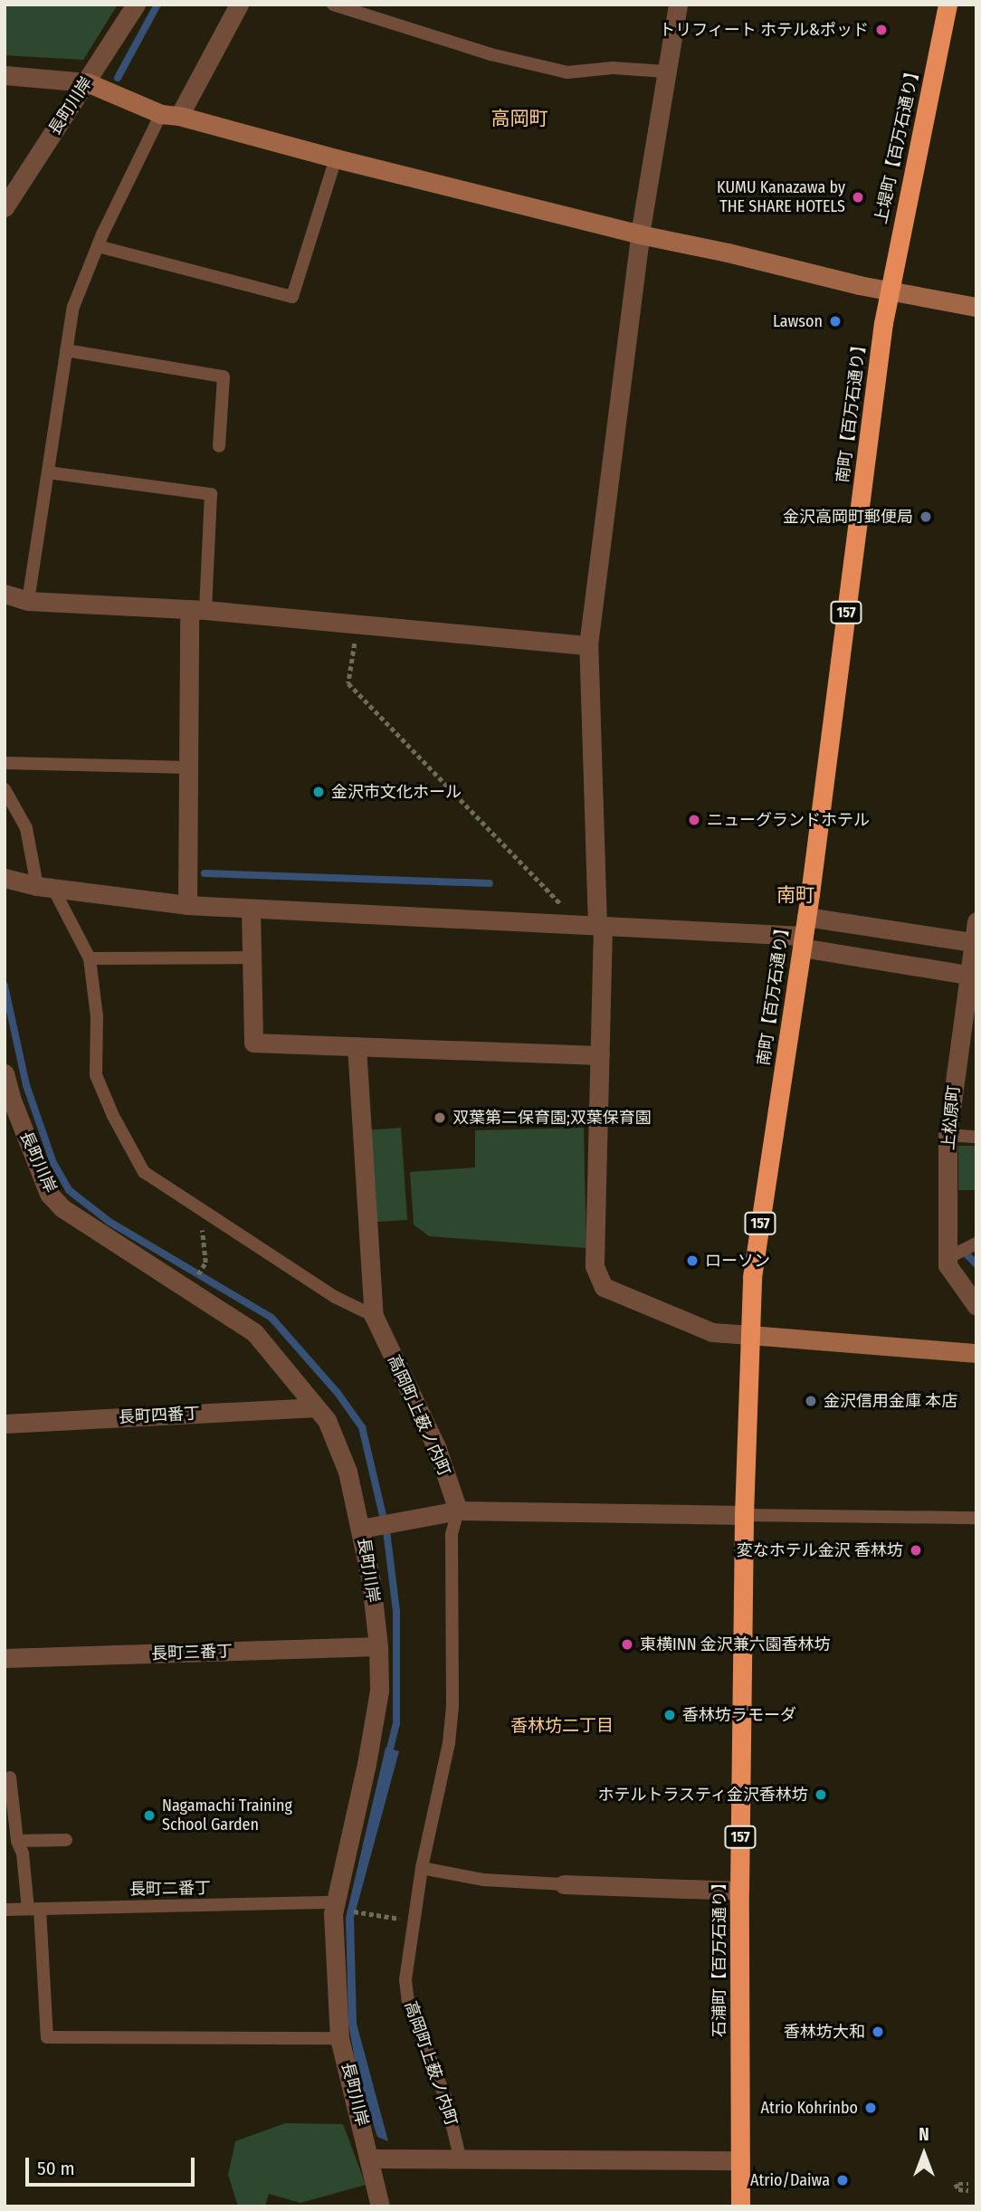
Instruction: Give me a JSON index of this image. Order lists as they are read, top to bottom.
{
  "streets": {
    "highway": [
      "上堤町【百万石通り】",
      "南町【百万石通り】",
      "157",
      "石浦町【百万石通り】"
    ],
    "street": [
      "長町川岸",
      "上松原町",
      "長町四番丁",
      "高岡町上薮ノ内町",
      "長町三番丁"
    ],
    "lane": ["長町二番丁"]
  },
  "crossings": [
    ["長町川岸", "長町四番丁"],
    ["長町川岸", "長町三番丁"],
    ["長町川岸", "長町二番丁"],
    ["上堤町【百万石通り】", "南町【百万石通り】"],
    ["南町【百万石通り】", "石浦町【百万石通り】"]
  ],
  "districts": ["高岡町", "南町", "香林坊二丁目"],
  "places": [
    "トリフィート ホテル&ポッド",
    "KUMU Kanazawa by THE SHARE HOTELS",
    "Lawson",
    "金沢高岡町郵便局",
    "金沢市文化ホール",
    "ニューグランドホテル",
    "双葉第二保育園;双葉保育園",
    "ローソン",
    "金沢信用金庫 本店",
    "変なホテル金沢 香林坊",
    "東横INN 金沢兼六園香林坊",
    "香林坊ラモーダ",
    "ホテルトラスティ金沢香林坊",
    "Nagamachi Training School Garden",
    "香林坊大和",
    "Atrio Kohrinbo",
    "Atrio/Daiwa"
  ],
  "scale_bar": "50 m",
  "north": "top"
}
